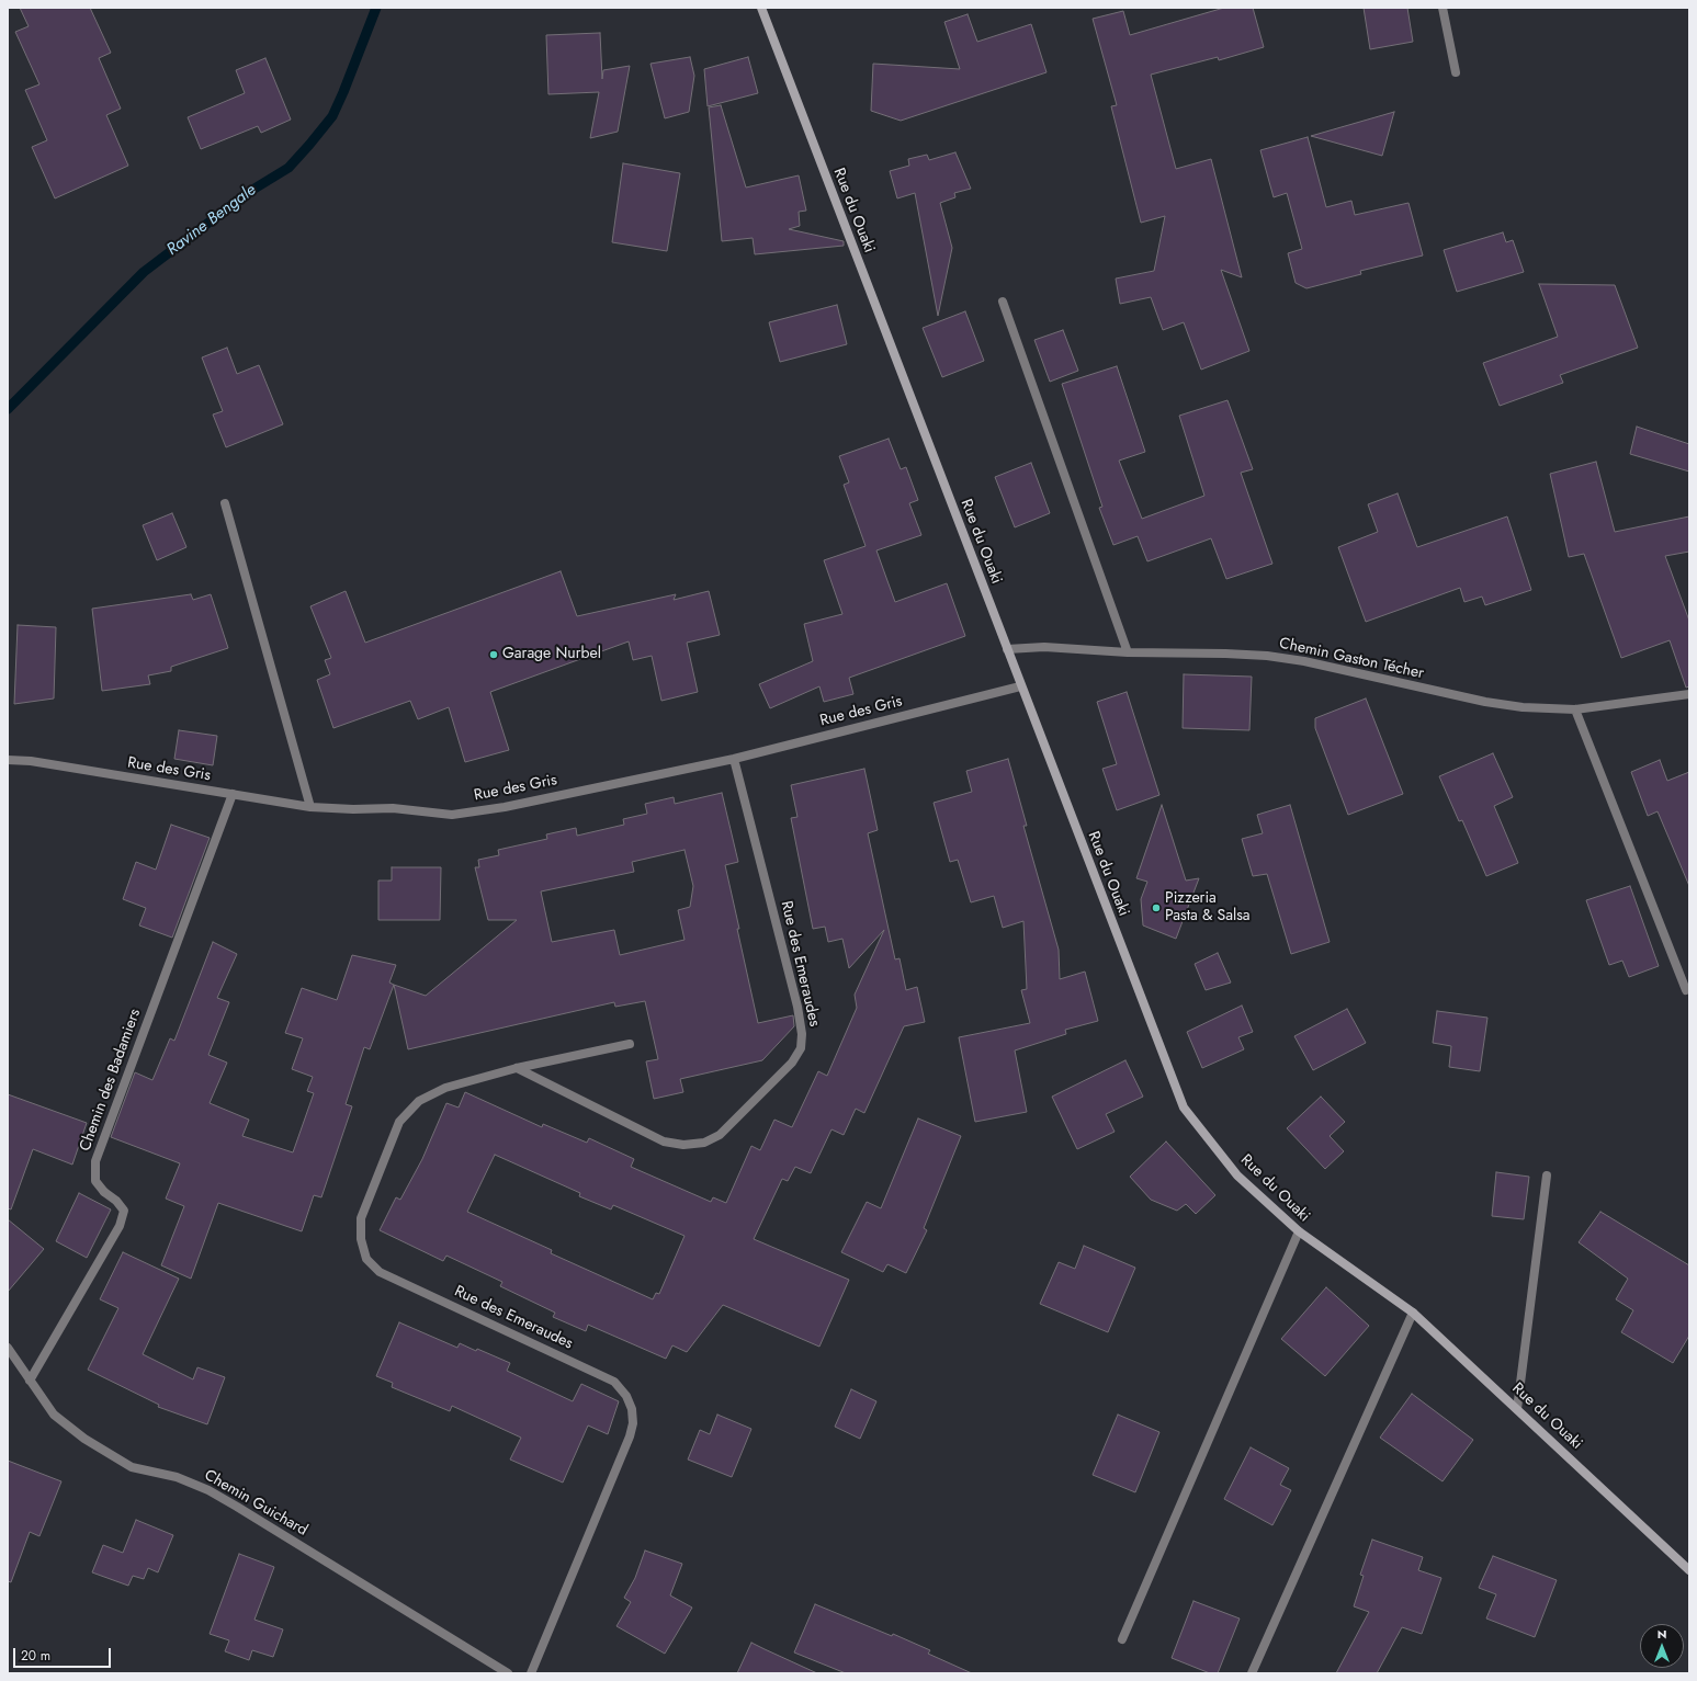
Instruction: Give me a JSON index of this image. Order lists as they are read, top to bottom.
{
  "streets": {
    "street": [
      "Rue du Ouaki",
      "Chemin Gaston Técher",
      "Rue des Gris",
      "Rue des Emeraudes",
      "Chemin des Badamiers",
      "Chemin Guichard"
    ]
  },
  "crossings": [
    ["Rue du Ouaki", "Chemin Gaston Técher"],
    ["Rue du Ouaki", "Rue des Gris"],
    ["Rue des Gris", "Rue des Emeraudes"],
    ["Rue des Gris", "Chemin des Badamiers"],
    ["Chemin des Badamiers", "Chemin Guichard"]
  ],
  "water": ["Ravine Bengale"],
  "places": ["Garage Nurbel", "Pizzeria Pasta & Salsa"],
  "scale_bar": "20 m",
  "north": "top"
}
